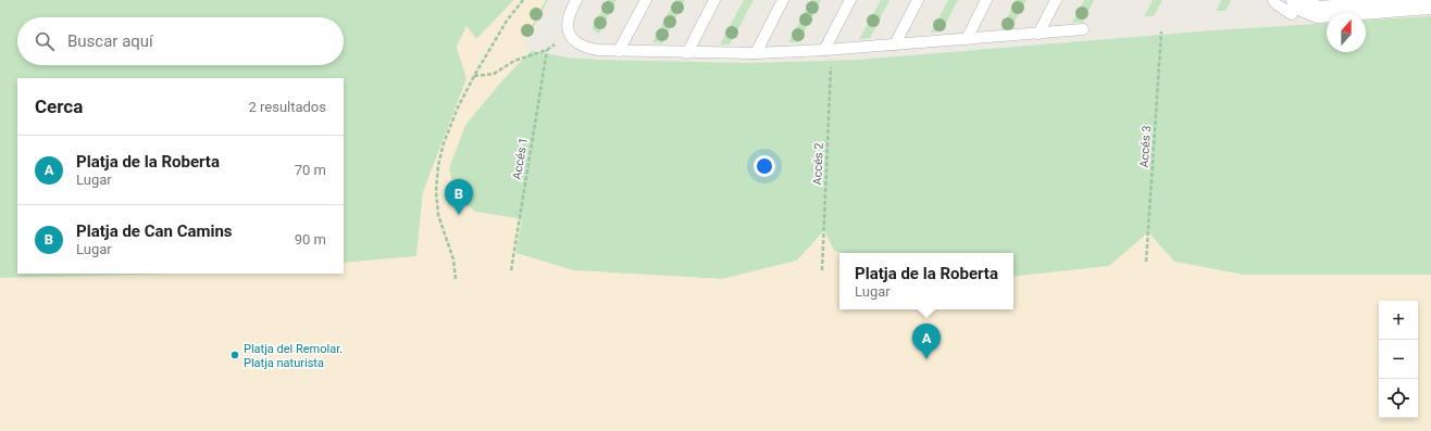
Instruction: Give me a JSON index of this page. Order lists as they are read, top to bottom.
{
  "streets": {
    "path": ["Accés 3", "Accés 1", "Accés 2"]
  },
  "places": ["Platja del Remolar. Platja naturista"],
  "north": "top",
  "page": {
    "search": "Buscar aquí",
    "heading": ["Cerca", "2 resultados"],
    "list": [
      {
        "mark": "A",
        "name": "Platja de la Roberta",
        "note": "Lugar",
        "value": "70 m"
      },
      {
        "mark": "B",
        "name": "Platja de Can Camins",
        "note": "Lugar",
        "value": "90 m"
      }
    ],
    "pins": ["B", "A"],
    "popup": ["Platja de la Roberta", "Lugar"],
    "map_buttons": ["+", "−"]
  }
}
